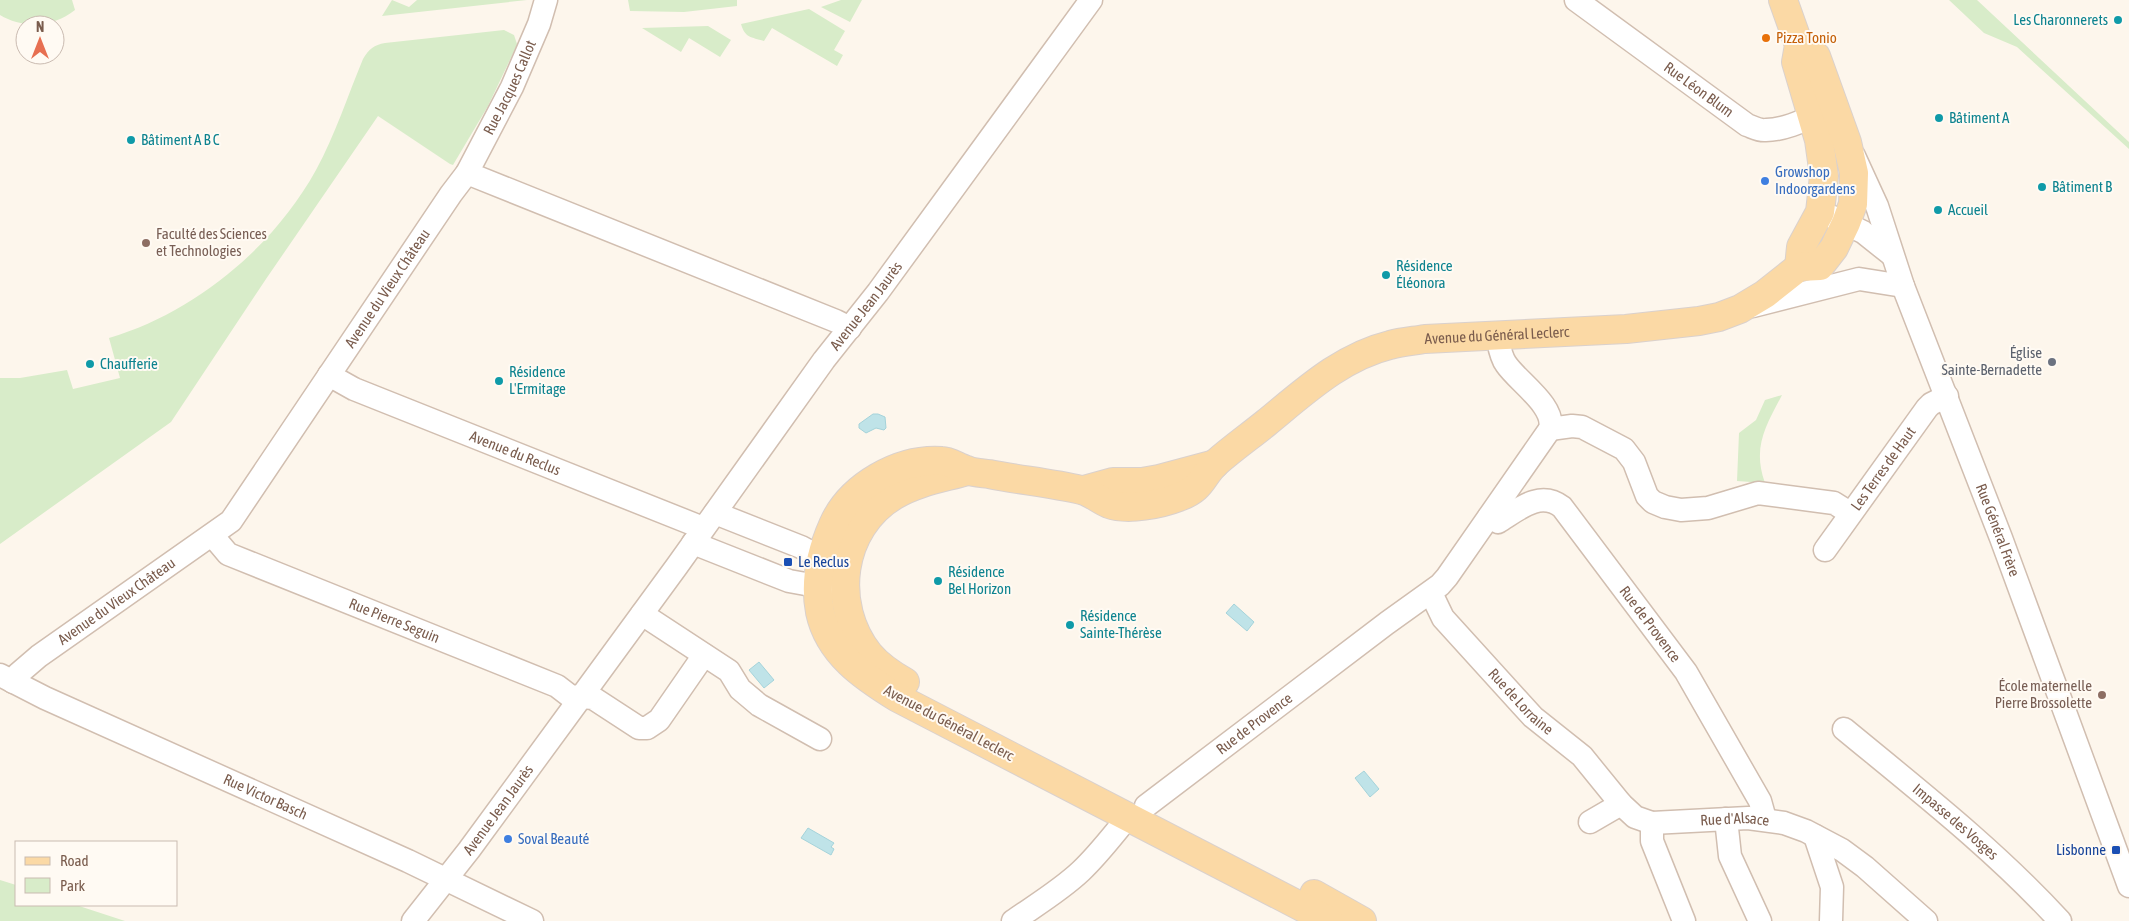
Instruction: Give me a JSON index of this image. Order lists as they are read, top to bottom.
{
  "streets": {
    "main road": ["Avenue du Général Leclerc"],
    "street": [
      "Rue Jacques Callot",
      "Rue Léon Blum",
      "Avenue du Vieux Château",
      "Avenue Jean Jaurès",
      "Avenue du Reclus",
      "Les Terres de Haut",
      "Rue Général Frère",
      "Rue Pierre Seguin",
      "Rue de Provence",
      "Rue de Lorraine",
      "Rue Victor Basch",
      "Rue d'Alsace",
      "Impasse des Vosges"
    ]
  },
  "crossings": [
    ["Rue Jacques Callot", "Avenue du Vieux Château"],
    ["Rue Léon Blum", "Avenue du Général Leclerc"],
    ["Avenue du Vieux Château", "Avenue du Reclus"],
    ["Avenue du Vieux Château", "Rue Pierre Seguin"],
    ["Avenue du Vieux Château", "Rue Victor Basch"],
    ["Avenue Jean Jaurès", "Avenue du Reclus"],
    ["Avenue Jean Jaurès", "Rue Pierre Seguin"],
    ["Avenue Jean Jaurès", "Rue Victor Basch"],
    ["Avenue du Général Leclerc", "Avenue du Reclus"],
    ["Avenue du Général Leclerc", "Rue Général Frère"],
    ["Avenue du Général Leclerc", "Rue de Provence"],
    ["Les Terres de Haut", "Rue Général Frère"],
    ["Rue de Provence", "Rue de Lorraine"],
    ["Rue de Provence", "Rue d'Alsace"],
    ["Rue de Lorraine", "Rue d'Alsace"]
  ],
  "places": {
    "other": [
      "Les Charonnerets",
      "Pizza Tonio",
      "Bâtiment A",
      "Bâtiment A B C",
      "Growshop Indoorgardens",
      "Bâtiment B",
      "Accueil",
      "Faculté des Sciences et Technologies",
      "Résidence Éléonora",
      "Église Sainte-Bernadette",
      "Chaufferie",
      "Résidence L'Ermitage",
      "Résidence Bel Horizon",
      "Résidence Sainte-Thérèse",
      "École maternelle Pierre Brossolette",
      "Soval Beauté"
    ],
    "transit": ["Le Reclus", "Lisbonne"]
  },
  "legend": ["Road", "Park"],
  "north": "top"
}
